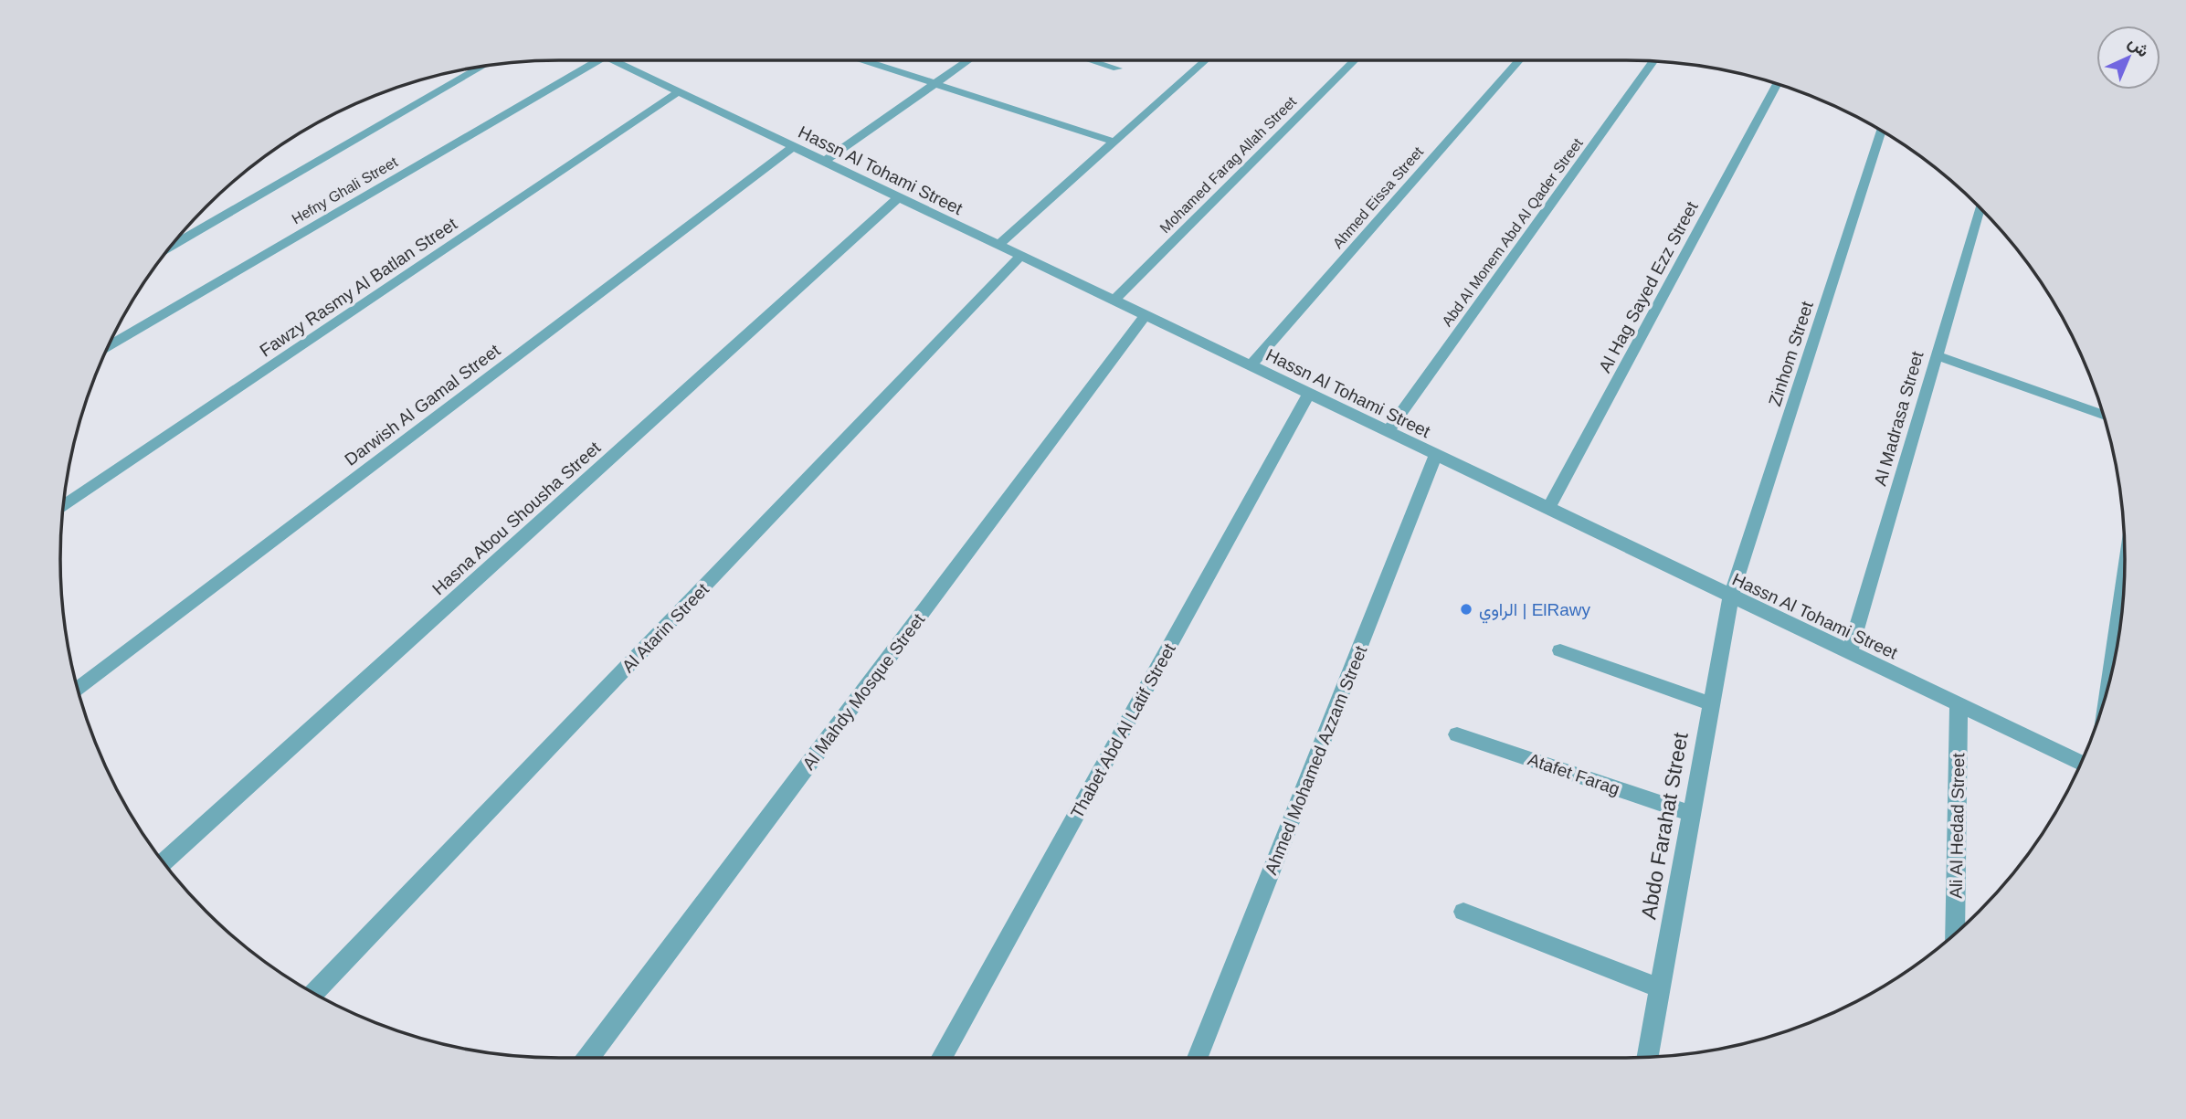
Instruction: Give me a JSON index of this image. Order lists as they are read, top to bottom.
{
  "streets": {
    "street": [
      "Mohamed Farag Allah Street",
      "Hassn Al Tohami Street",
      "Hefny Ghali Street",
      "Ahmed Eissa Street",
      "Abd Al Monem Abd Al Qader Street",
      "Fawzy Rasmy Al Batlan Street",
      "Al Hag Sayed Ezz Street",
      "Zinhom Street",
      "Darwish Al Gamal Street",
      "Al Madrasa Street",
      "Hasna Abou Shousha Street",
      "Al Atarin Street",
      "Al Mahdy Mosque Street",
      "Thabet Abd Al Latif Street",
      "Ahmed Mohamed Azzam Street",
      "Atafet Farag",
      "Abdo Farahat Street",
      "Ali Al Hedad Street"
    ]
  },
  "crossings": [
    ["Mohamed Farag Allah Street", "Hassn Al Tohami Street"],
    ["Hassn Al Tohami Street", "Ahmed Eissa Street"],
    ["Hassn Al Tohami Street", "Abd Al Monem Abd Al Qader Street"],
    ["Hassn Al Tohami Street", "Fawzy Rasmy Al Batlan Street"],
    ["Hassn Al Tohami Street", "Al Hag Sayed Ezz Street"],
    ["Hassn Al Tohami Street", "Zinhom Street"],
    ["Hassn Al Tohami Street", "Darwish Al Gamal Street"],
    ["Hassn Al Tohami Street", "Al Madrasa Street"],
    ["Hassn Al Tohami Street", "Hasna Abou Shousha Street"],
    ["Hassn Al Tohami Street", "Al Atarin Street"],
    ["Hassn Al Tohami Street", "Al Mahdy Mosque Street"],
    ["Hassn Al Tohami Street", "Thabet Abd Al Latif Street"],
    ["Hassn Al Tohami Street", "Ahmed Mohamed Azzam Street"],
    ["Hassn Al Tohami Street", "Abdo Farahat Street"],
    ["Hassn Al Tohami Street", "Ali Al Hedad Street"],
    ["Zinhom Street", "Abdo Farahat Street"],
    ["Atafet Farag", "Abdo Farahat Street"]
  ],
  "places": ["الراوي | ElRawy"],
  "north": "top right"
}
